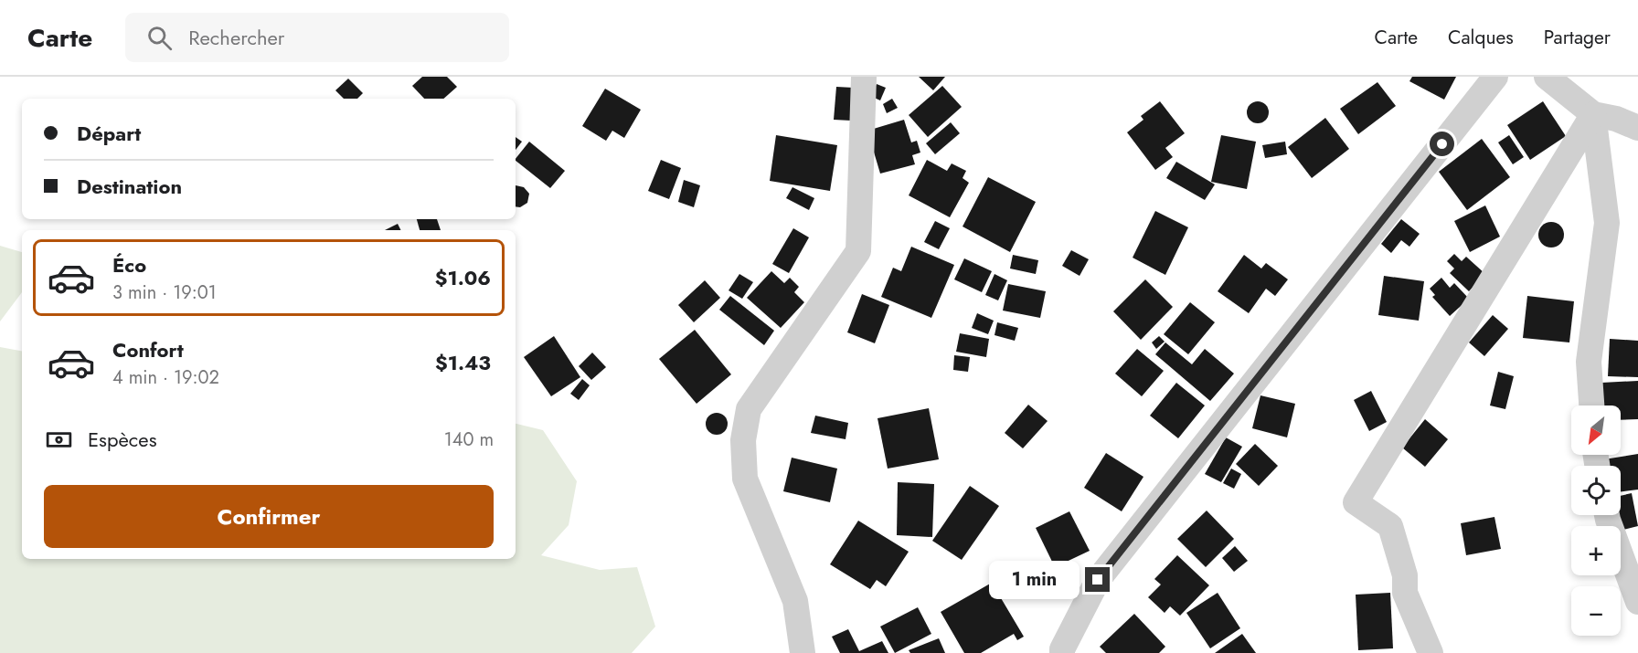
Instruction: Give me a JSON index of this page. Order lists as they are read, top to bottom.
{
  "north": "bottom left",
  "page": {
    "header": "Carte",
    "search": "Rechercher",
    "nav": ["Carte", "Calques", "Partager"],
    "banner": ["Départ", "Destination"],
    "list": [
      {
        "name": "Éco",
        "note": "3 min · 19:01",
        "value": "$1.06"
      },
      {
        "name": "Confort",
        "note": "4 min · 19:02",
        "value": "$1.43"
      }
    ],
    "map_buttons": ["+", "−"],
    "pay": ["Espèces", "140 m"],
    "buttons": "Confirmer",
    "bubble": "1 min"
  }
}
